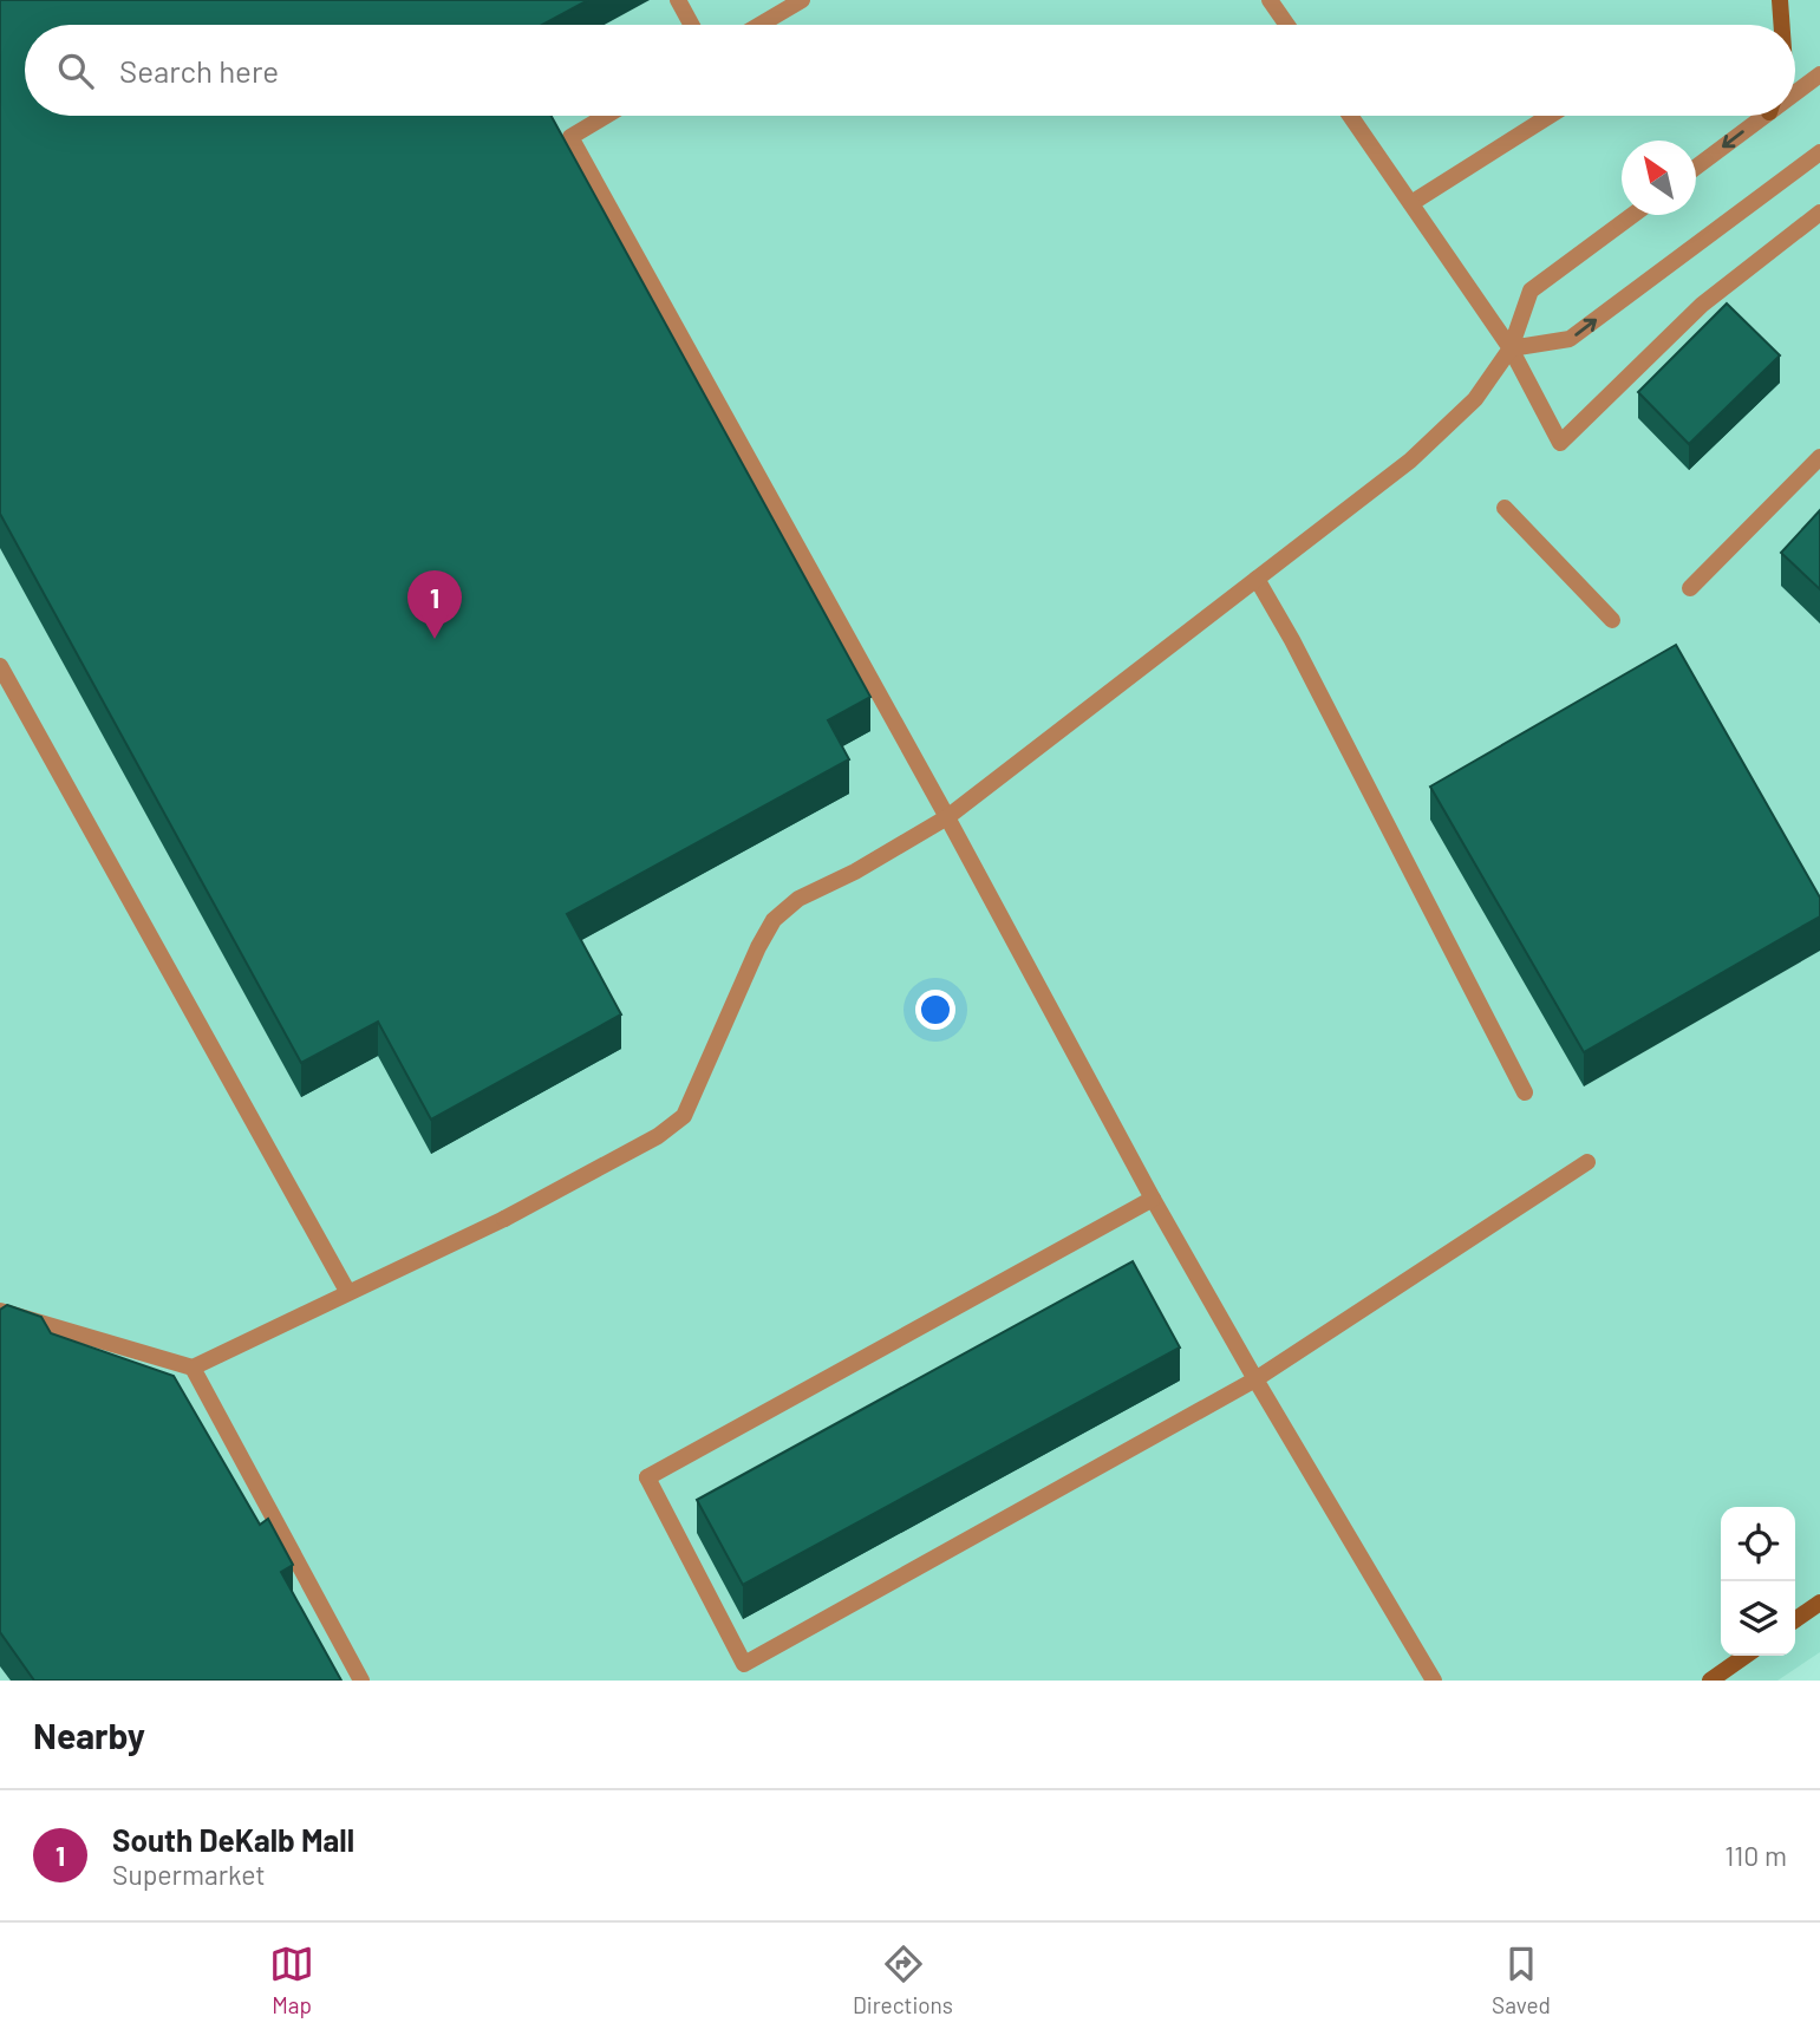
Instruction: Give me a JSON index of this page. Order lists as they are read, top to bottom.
{
  "north": "top left",
  "page": {
    "search": "Search here",
    "pins": "1",
    "heading": "Nearby",
    "list": [
      {
        "mark": "1",
        "name": "South DeKalb Mall",
        "note": "Supermarket",
        "value": "110 m"
      }
    ],
    "nav": ["Map", "Directions", "Saved"]
  }
}
